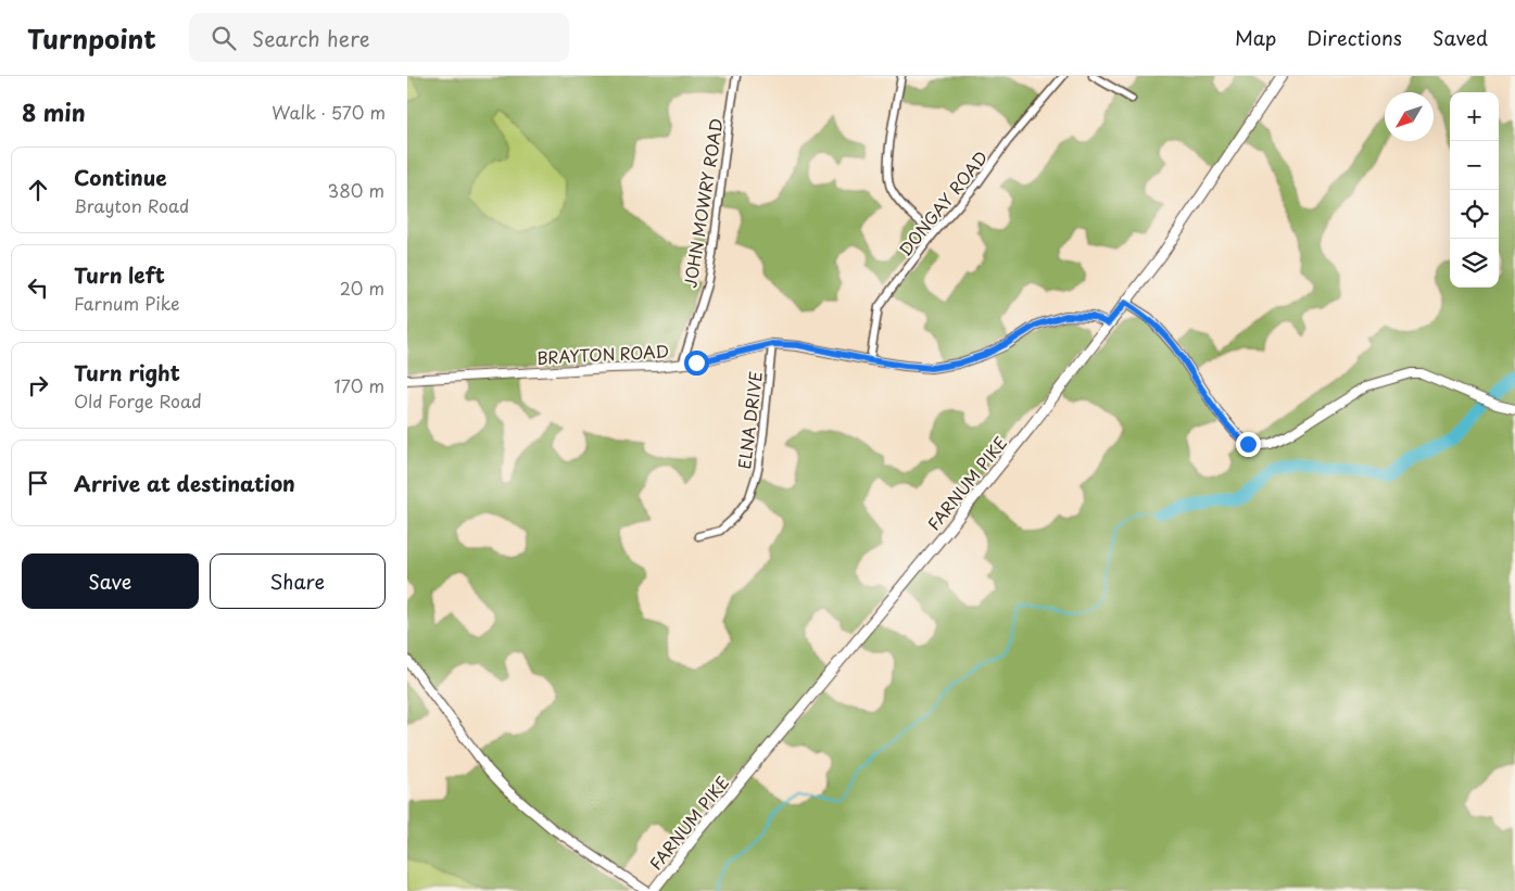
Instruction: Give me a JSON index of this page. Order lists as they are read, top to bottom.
{
  "streets": {
    "main road": ["FARNUM PIKE"],
    "street": [
      "JOHN MOWRY ROAD",
      "DONGAY ROAD",
      "BRAYTON ROAD",
      "ELNA DRIVE"
    ]
  },
  "crossings": [
    ["JOHN MOWRY ROAD", "BRAYTON ROAD"],
    ["DONGAY ROAD", "BRAYTON ROAD"],
    ["BRAYTON ROAD", "ELNA DRIVE"],
    ["BRAYTON ROAD", "FARNUM PIKE"]
  ],
  "north": "bottom left",
  "page": {
    "header": "Turnpoint",
    "search": "Search here",
    "nav": ["Map", "Directions", "Saved"],
    "heading": ["8 min", "Walk · 570 m"],
    "map_buttons": ["+", "−"],
    "list": [
      ["Continue", "Brayton Road", "380 m"],
      ["Turn left", "Farnum Pike", "20 m"],
      ["Turn right", "Old Forge Road", "170 m"],
      "Arrive at destination"
    ],
    "buttons": ["Save", "Share"]
  }
}
